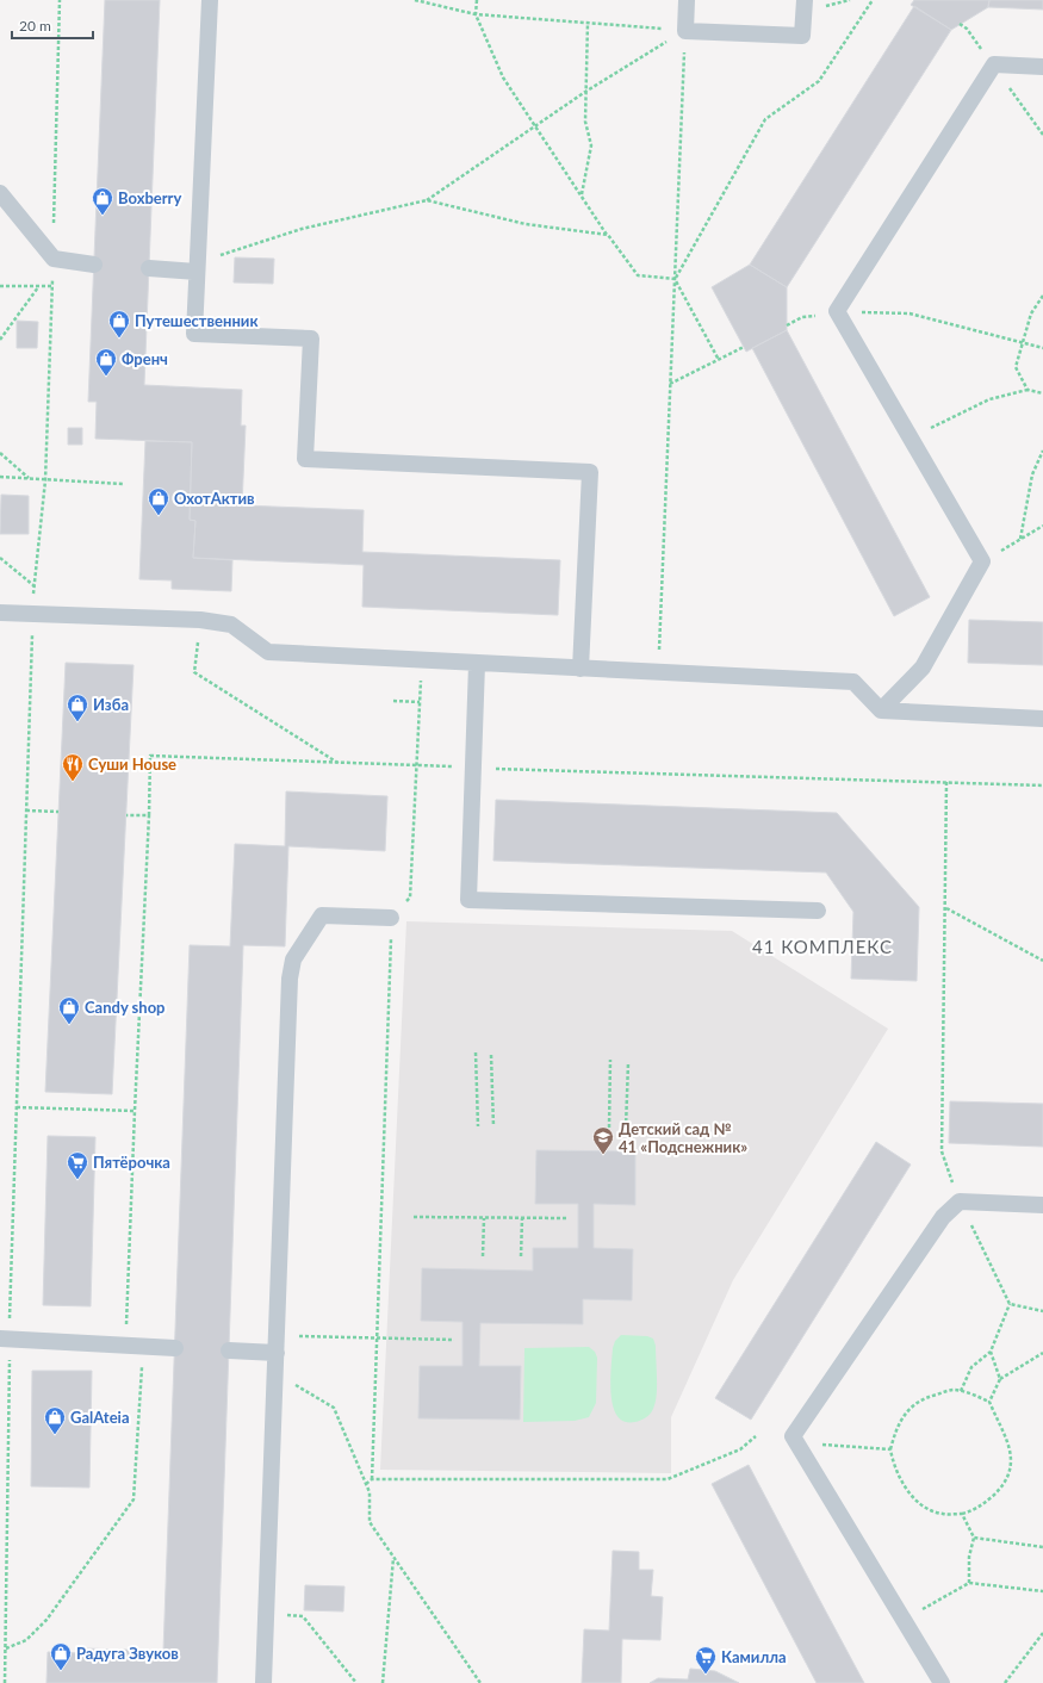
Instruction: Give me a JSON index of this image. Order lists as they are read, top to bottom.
{
  "districts": ["41 КОМПЛЕКС"],
  "places": {
    "shop": [
      "Boxberry",
      "Путешественник",
      "Френч",
      "ОхотАктив",
      "Изба",
      "Candy shop",
      "GalAteia",
      "Радуга Звуков"
    ],
    "restaurant": ["Суши House"],
    "school or university": ["Детский сад № 41 «Подснежник»"],
    "supermarket": ["Пятёрочка", "Камилла"]
  },
  "scale_bar": "20 m"
}
